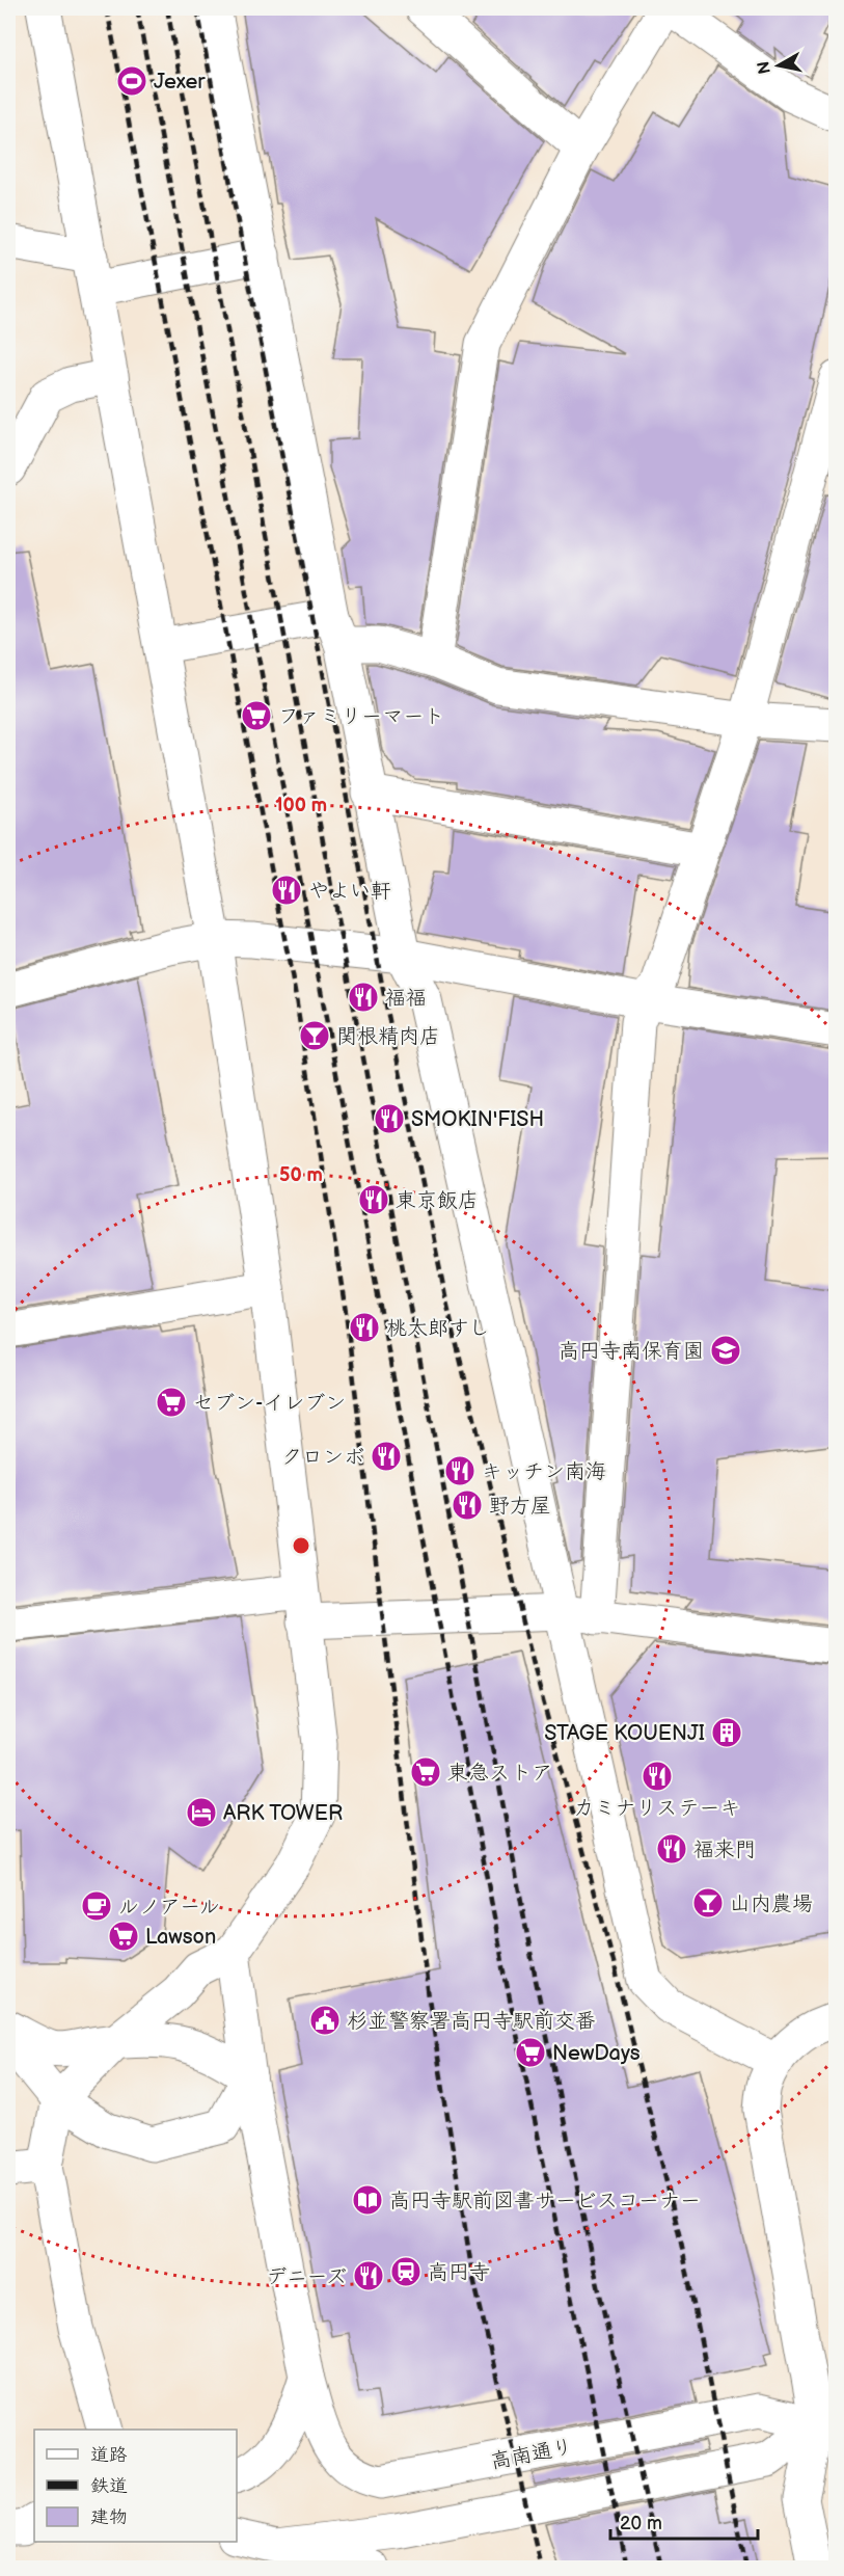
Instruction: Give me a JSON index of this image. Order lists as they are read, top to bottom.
{
  "streets": {
    "street": ["高南通り"]
  },
  "places": {
    "sports": ["Jexer"],
    "supermarket": [
      "ファミリーマート",
      "セブン-イレブン",
      "東急ストア",
      "Lawson",
      "NewDays"
    ],
    "restaurant": [
      "やよい軒",
      "福福",
      "SMOKIN'FISH",
      "東京飯店",
      "桃太郎すし",
      "クロンボ",
      "キッチン南海",
      "野方屋",
      "カミナリステーキ",
      "福来門",
      "デニーズ"
    ],
    "bar": ["関根精肉店", "山内農場"],
    "school or university": ["高円寺南保育園"],
    "building": ["STAGE KOUENJI"],
    "hotel": ["ARK TOWER"],
    "cafe": ["ルノアール"],
    "public building": ["杉並警察署高円寺駅前交番"],
    "library": ["高円寺駅前図書サービスコーナー"],
    "station": ["高円寺"]
  },
  "legend": ["道路", "鉄道", "建物"],
  "scale_bar": "20 m",
  "north": "left",
  "rings": ["100 m", "50 m"]
}
